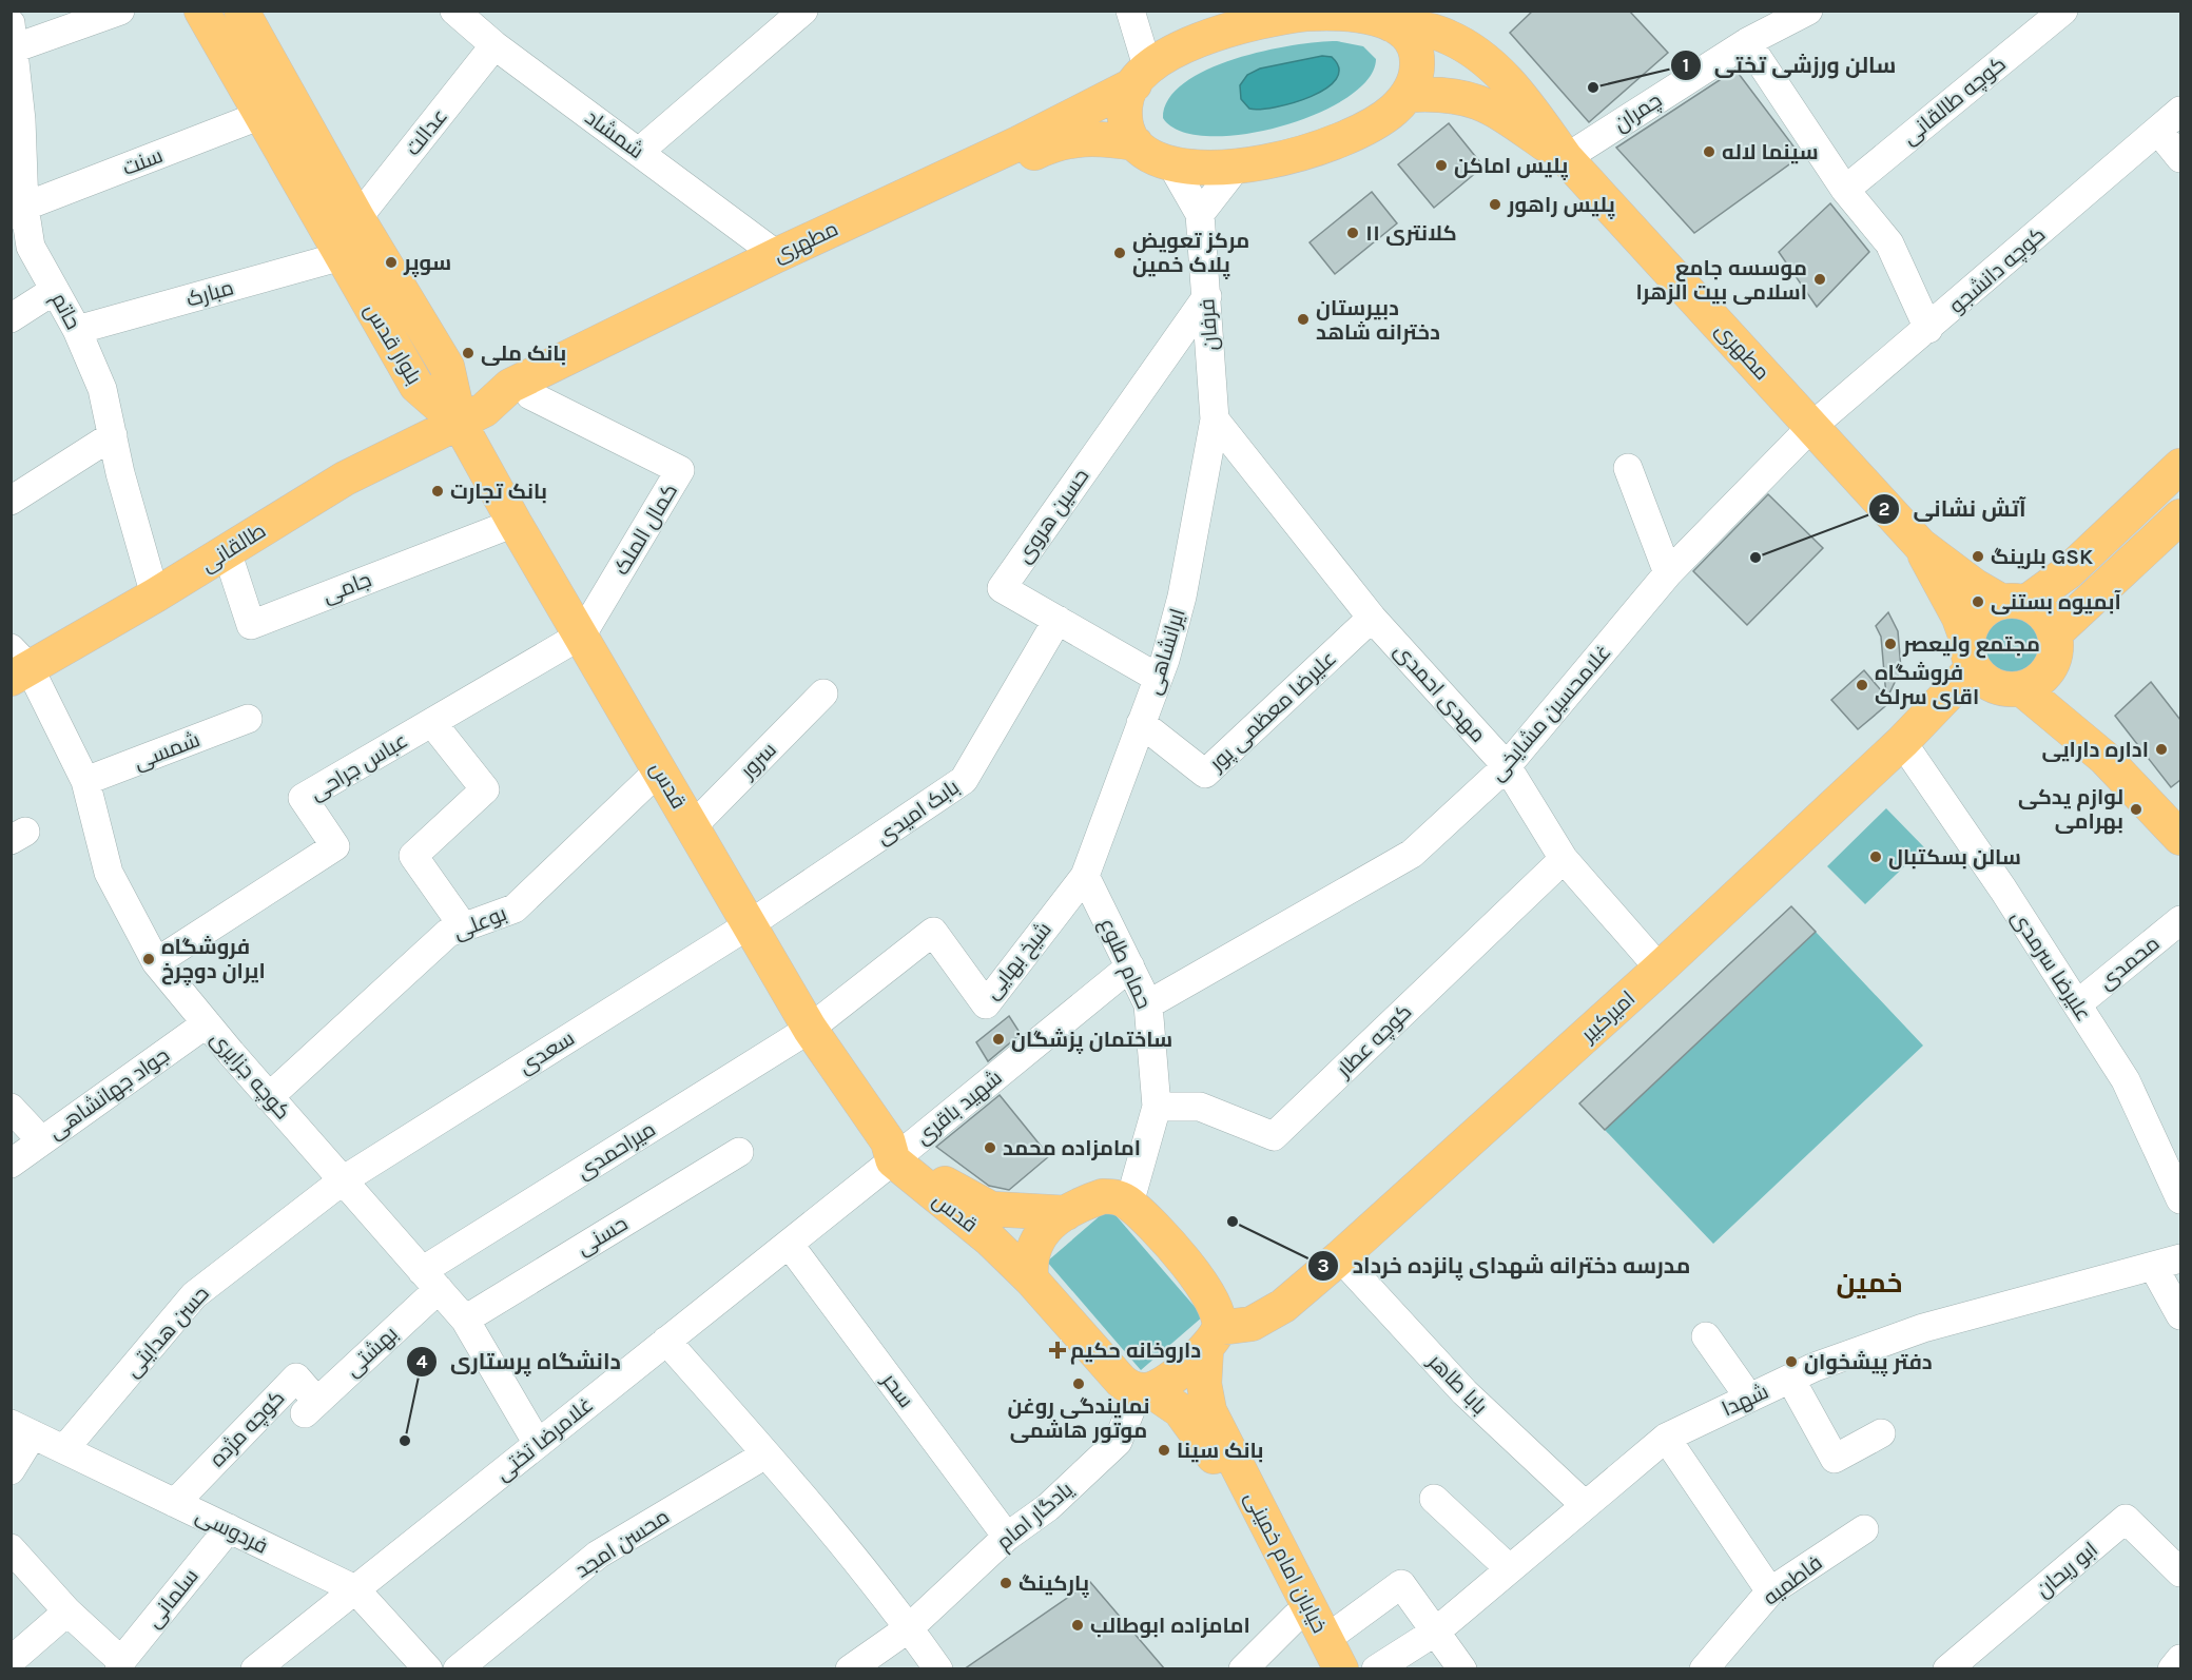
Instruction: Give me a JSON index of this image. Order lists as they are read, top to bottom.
{
  "streets": {
    "main road": [
      "مطهری",
      "بلوار قدس",
      "طالقانی",
      "قدس",
      "امیرکبیر",
      "خیابان امام خمینی"
    ],
    "street": [
      "کوچه طالقانی",
      "چمران",
      "عدالت",
      "شمشاد",
      "سنت",
      "کوچه دانشجو",
      "مبارک",
      "حاتم",
      "فرفان",
      "حسین هروی",
      "کمال الملک",
      "جامی",
      "ایرانشاهی",
      "مهدی احمدی",
      "علیرضا معظمی پور",
      "غلامحسین مشایخی",
      "شمسی",
      "سرور",
      "عباس جراحی",
      "بابک امیدی",
      "بوعلی",
      "شیخ بهایی",
      "محمدی",
      "حمام طلوع",
      "علیرضا سرمدی",
      "کوچه عطار",
      "سعدی",
      "کوچه جزایری",
      "جواد جهانشاهی",
      "شهید باقری",
      "میراحمدی",
      "حسنی",
      "حسن هدایتی",
      "بهشتی",
      "بابا طاهر",
      "سحر",
      "شهدا",
      "کوچه مژده",
      "غلامرضا تختی",
      "یادگار امام",
      "فردوسی",
      "محسن امجد",
      "ابو ریحان",
      "فاطمیه",
      "سلمانی"
    ]
  },
  "crossings": [
    ["چمران", "مطهری"],
    ["عدالت", "شمشاد"],
    ["عدالت", "بلوار قدس"],
    ["شمشاد", "مطهری"],
    ["سنت", "حاتم"],
    ["سنت", "بلوار قدس"],
    ["مطهری", "کوچه دانشجو"],
    ["مطهری", "بلوار قدس"],
    ["مطهری", "کمال الملک"],
    ["مطهری", "طالقانی"],
    ["مطهری", "غلامحسین مشایخی"],
    ["مطهری", "قدس"],
    ["مطهری", "امیرکبیر"],
    ["کوچه دانشجو", "غلامحسین مشایخی"],
    ["مبارک", "حاتم"],
    ["مبارک", "بلوار قدس"],
    ["حاتم", "طالقانی"],
    ["فرفان", "حسین هروی"],
    ["فرفان", "ایرانشاهی"],
    ["فرفان", "مهدی احمدی"],
    ["بلوار قدس", "طالقانی"],
    ["بلوار قدس", "قدس"],
    ["حسین هروی", "ایرانشاهی"],
    ["حسین هروی", "بابک امیدی"],
    ["کمال الملک", "عباس جراحی"],
    ["کمال الملک", "قدس"],
    ["طالقانی", "جامی"],
    ["طالقانی", "قدس"],
    ["طالقانی", "کوچه جزایری"],
    ["جامی", "قدس"],
    ["ایرانشاهی", "مهدی احمدی"],
    ["ایرانشاهی", "علیرضا معظمی پور"],
    ["ایرانشاهی", "شیخ بهایی"],
    ["ایرانشاهی", "حمام طلوع"],
    ["مهدی احمدی", "علیرضا معظمی پور"],
    ["مهدی احمدی", "غلامحسین مشایخی"],
    ["مهدی احمدی", "امیرکبیر"],
    ["مهدی احمدی", "کوچه عطار"],
    ["غلامحسین مشایخی", "حمام طلوع"],
    ["شمسی", "کوچه جزایری"],
    ["سرور", "قدس"],
    ["عباس جراحی", "قدس"],
    ["عباس جراحی", "کوچه جزایری"],
    ["قدس", "بابک امیدی"],
    ["قدس", "بوعلی"],
    ["قدس", "شیخ بهایی"],
    ["قدس", "حمام طلوع"],
    ["قدس", "امیرکبیر"],
    ["قدس", "سعدی"],
    ["قدس", "شهید باقری"],
    ["قدس", "میراحمدی"],
    ["قدس", "غلامرضا تختی"],
    ["قدس", "یادگار امام"],
    ["قدس", "خیابان امام خمینی"],
    ["بابک امیدی", "سعدی"],
    ["بوعلی", "کوچه جزایری"],
    ["شیخ بهایی", "حمام طلوع"],
    ["شیخ بهایی", "میراحمدی"],
    ["محمدی", "علیرضا سرمدی"],
    ["حمام طلوع", "امیرکبیر"],
    ["حمام طلوع", "کوچه عطار"],
    ["حمام طلوع", "شهید باقری"],
    ["حمام طلوع", "یادگار امام"],
    ["حمام طلوع", "خیابان امام خمینی"],
    ["علیرضا سرمدی", "امیرکبیر"],
    ["امیرکبیر", "بابا طاهر"],
    ["امیرکبیر", "یادگار امام"],
    ["امیرکبیر", "خیابان امام خمینی"],
    ["سعدی", "کوچه جزایری"],
    ["سعدی", "حسن هدایتی"],
    ["کوچه جزایری", "جواد جهانشاهی"],
    ["کوچه جزایری", "میراحمدی"],
    ["کوچه جزایری", "حسنی"],
    ["کوچه جزایری", "حسن هدایتی"],
    ["کوچه جزایری", "بهشتی"],
    ["کوچه جزایری", "غلامرضا تختی"],
    ["شهید باقری", "غلامرضا تختی"],
    ["میراحمدی", "بهشتی"],
    ["حسن هدایتی", "فردوسی"],
    ["بهشتی", "کوچه مژده"],
    ["بابا طاهر", "شهدا"],
    ["سحر", "غلامرضا تختی"],
    ["سحر", "یادگار امام"],
    ["کوچه مژده", "فردوسی"],
    ["غلامرضا تختی", "فردوسی"],
    ["یادگار امام", "خیابان امام خمینی"],
    ["فردوسی", "سلمانی"]
  ],
  "districts": ["خمین"],
  "places": {
    "other": [
      "سالن ورزشی تختی",
      "سینما لاله",
      "پلیس اماکن",
      "پلیس راهور",
      "کلانتری ۱۱",
      "مرکز تعویض پلاک خمین",
      "سوپر",
      "موسسه جامع اسلامی بیت الزهرا",
      "دبیرستان دخترانه شاهد",
      "بانک ملی",
      "بانک تجارت",
      "بلرینگ GSK",
      "آتش نشانی",
      "آبمیوه بستنی",
      "مجتمع ولیعصر",
      "فروشگاه اقای سرلک",
      "اداره دارایی",
      "لوازم یدکی بهرامی",
      "سالن بسکتبال",
      "فروشگاه ایران دوچرخ",
      "ساختمان پزشگان",
      "امامزاده محمد",
      "مدرسه دخترانه شهدای پانزده خرداد",
      "دفتر پیشخوان",
      "نمایندگی روغن موتور هاشمی",
      "دانشگاه پرستاری",
      "بانک سینا",
      "پارکینگ",
      "امامزاده ابوطالب"
    ],
    "health": ["داروخانه حکیم"]
  }
}
